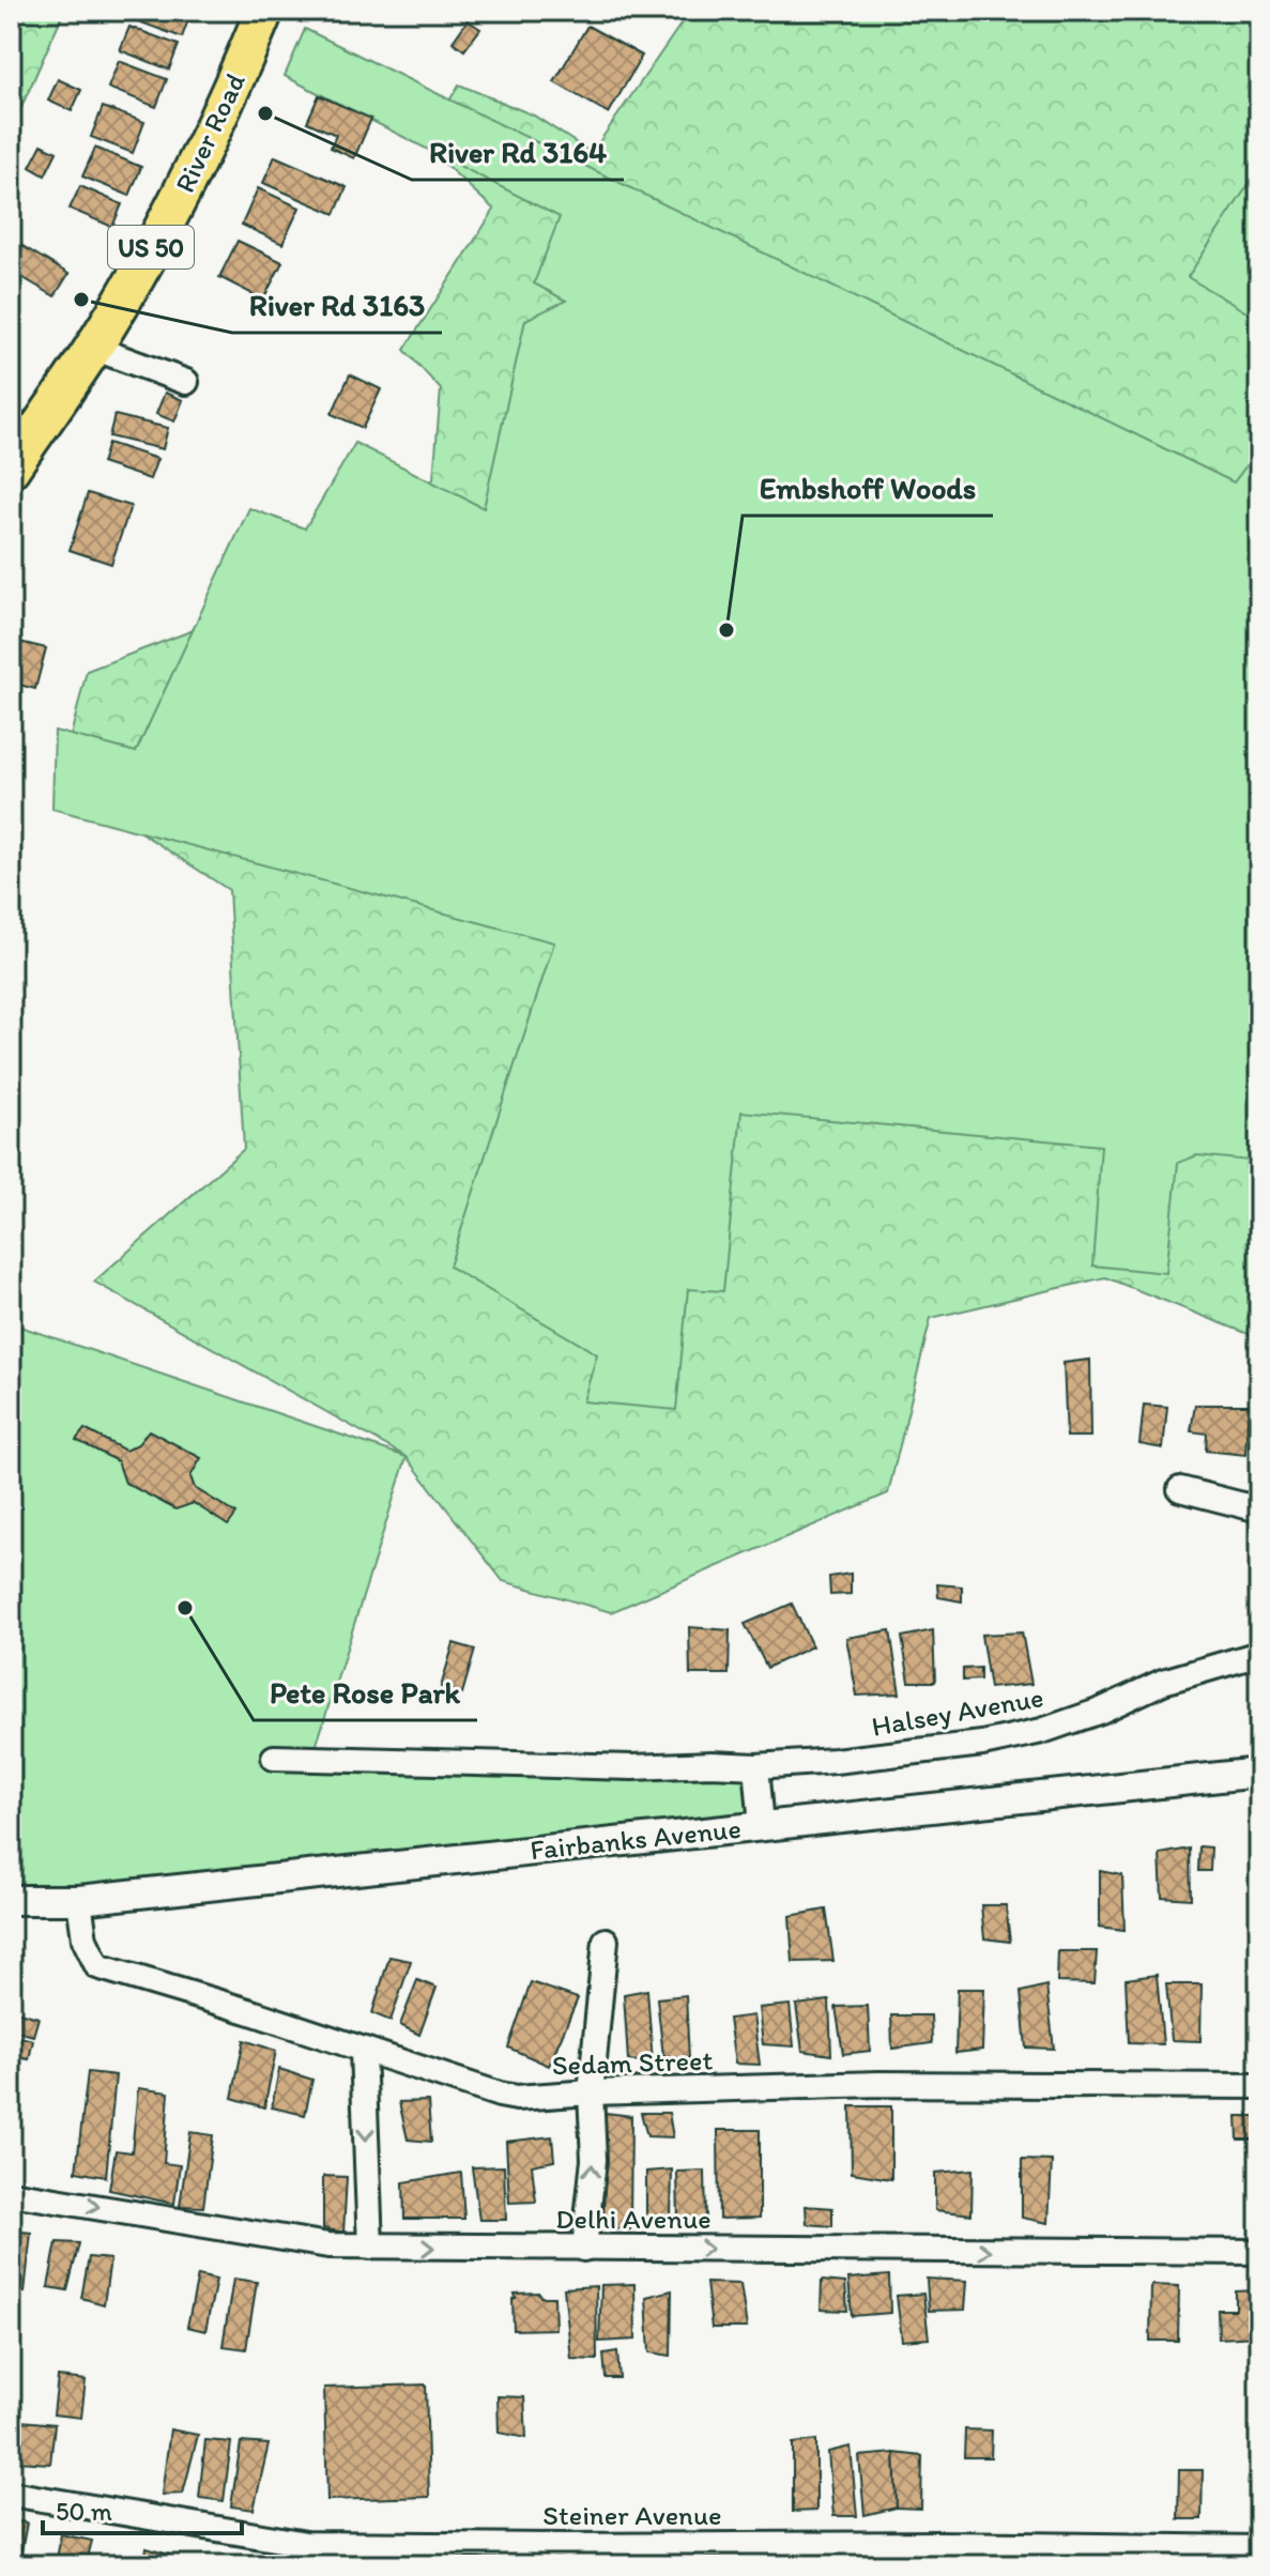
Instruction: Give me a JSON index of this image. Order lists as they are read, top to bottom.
{
  "streets": {
    "main road": ["River Road", "US 50"],
    "street": [
      "Halsey Avenue",
      "Fairbanks Avenue",
      "Sedam Street",
      "Delhi Avenue",
      "Steiner Avenue"
    ]
  },
  "crossings": [
    ["Fairbanks Avenue", "Sedam Street"]
  ],
  "one_way": ["Delhi Avenue"],
  "places": [
    "River Rd 3164",
    "River Rd 3163",
    "Embshoff Woods",
    "Pete Rose Park"
  ],
  "scale_bar": "50 m"
}
